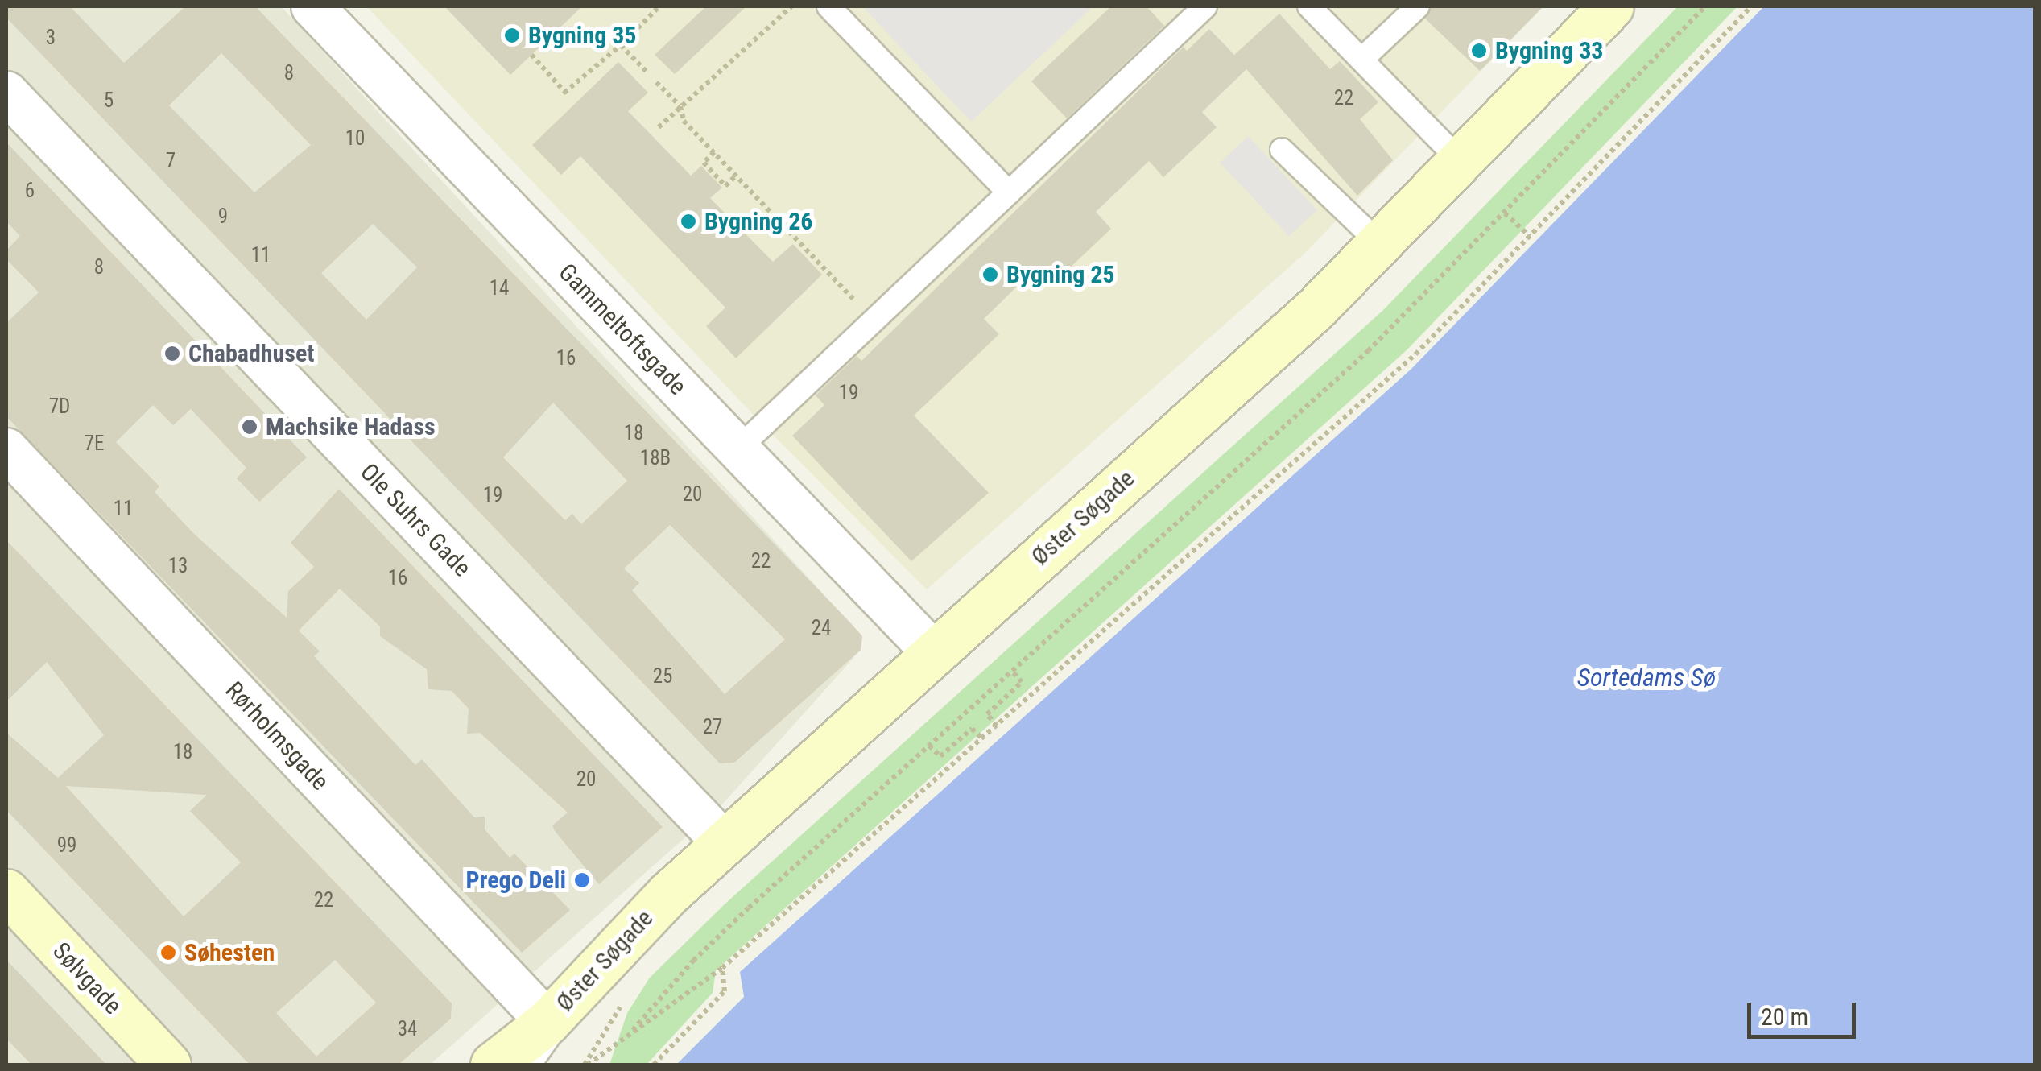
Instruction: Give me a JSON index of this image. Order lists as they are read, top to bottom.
{
  "streets": {
    "street": [
      "Gammeltoftsgade",
      "Øster Søgade",
      "Ole Suhrs Gade",
      "Rørholmsgade",
      "Sølvgade"
    ]
  },
  "crossings": [
    ["Gammeltoftsgade", "Øster Søgade"],
    ["Øster Søgade", "Ole Suhrs Gade"],
    ["Øster Søgade", "Rørholmsgade"]
  ],
  "water": ["Sortedams Sø"],
  "places": [
    "Bygning 35",
    "Bygning 33",
    "Bygning 26",
    "Bygning 25",
    "Chabadhuset",
    "Machsike Hadass",
    "Prego Deli",
    "Søhesten"
  ],
  "house_numbers": [
    "3",
    "8",
    "22",
    "5",
    "10",
    "7",
    "6",
    "9",
    "11",
    "8",
    "14",
    "16",
    "19",
    "7D",
    "18",
    "7E",
    "18B",
    "20",
    "19",
    "11",
    "22",
    "13",
    "16",
    "24",
    "25",
    "27",
    "18",
    "20",
    "99",
    "22",
    "34"
  ],
  "scale_bar": "20 m"
}
